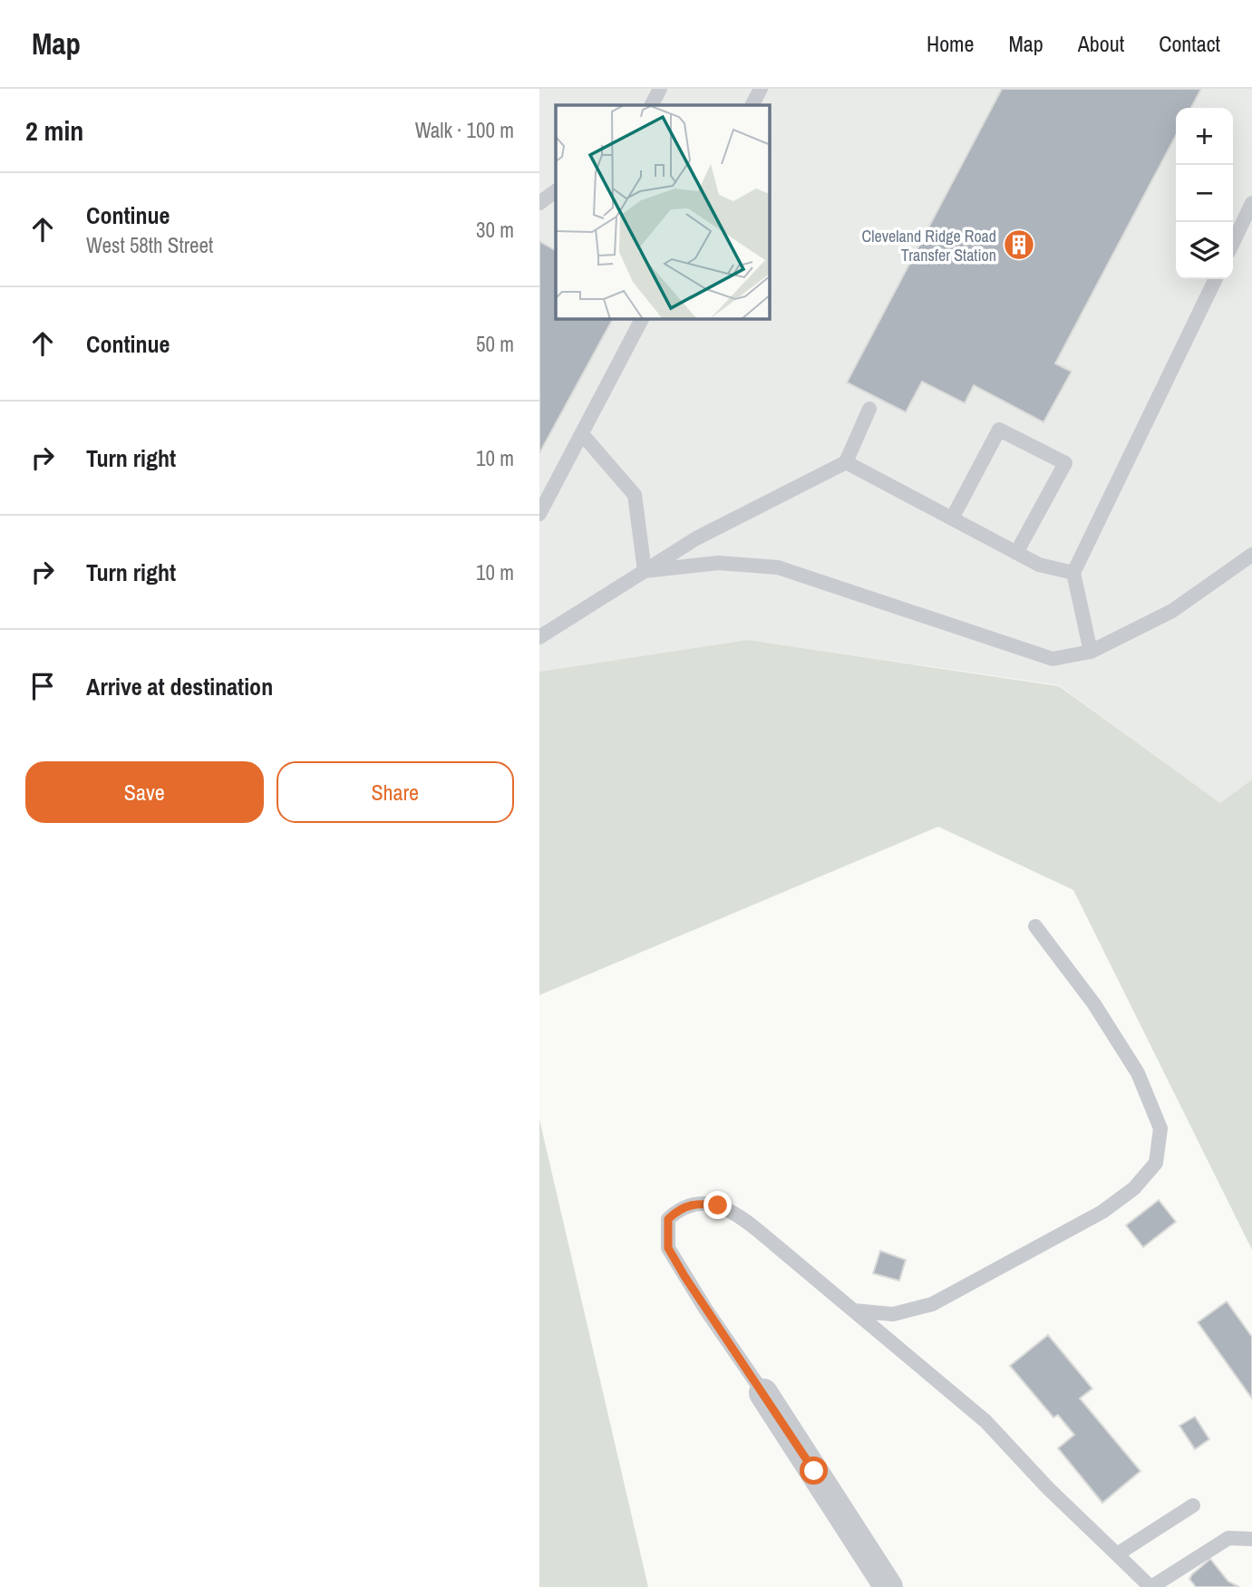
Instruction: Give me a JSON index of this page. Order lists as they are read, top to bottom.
{
  "places": {
    "building": ["Cleveland Ridge Road Transfer Station"]
  },
  "page": {
    "header": "Map",
    "nav": [
      "Home",
      "Map",
      "About",
      "Contact"
    ],
    "heading": ["2 min", "Walk · 100 m"],
    "map_buttons": ["+", "−"],
    "list": [
      ["Continue", "West 58th Street", "30 m"],
      ["Continue", "50 m"],
      ["Turn right", "10 m"],
      ["Turn right", "10 m"],
      "Arrive at destination"
    ],
    "buttons": ["Save", "Share"]
  }
}
